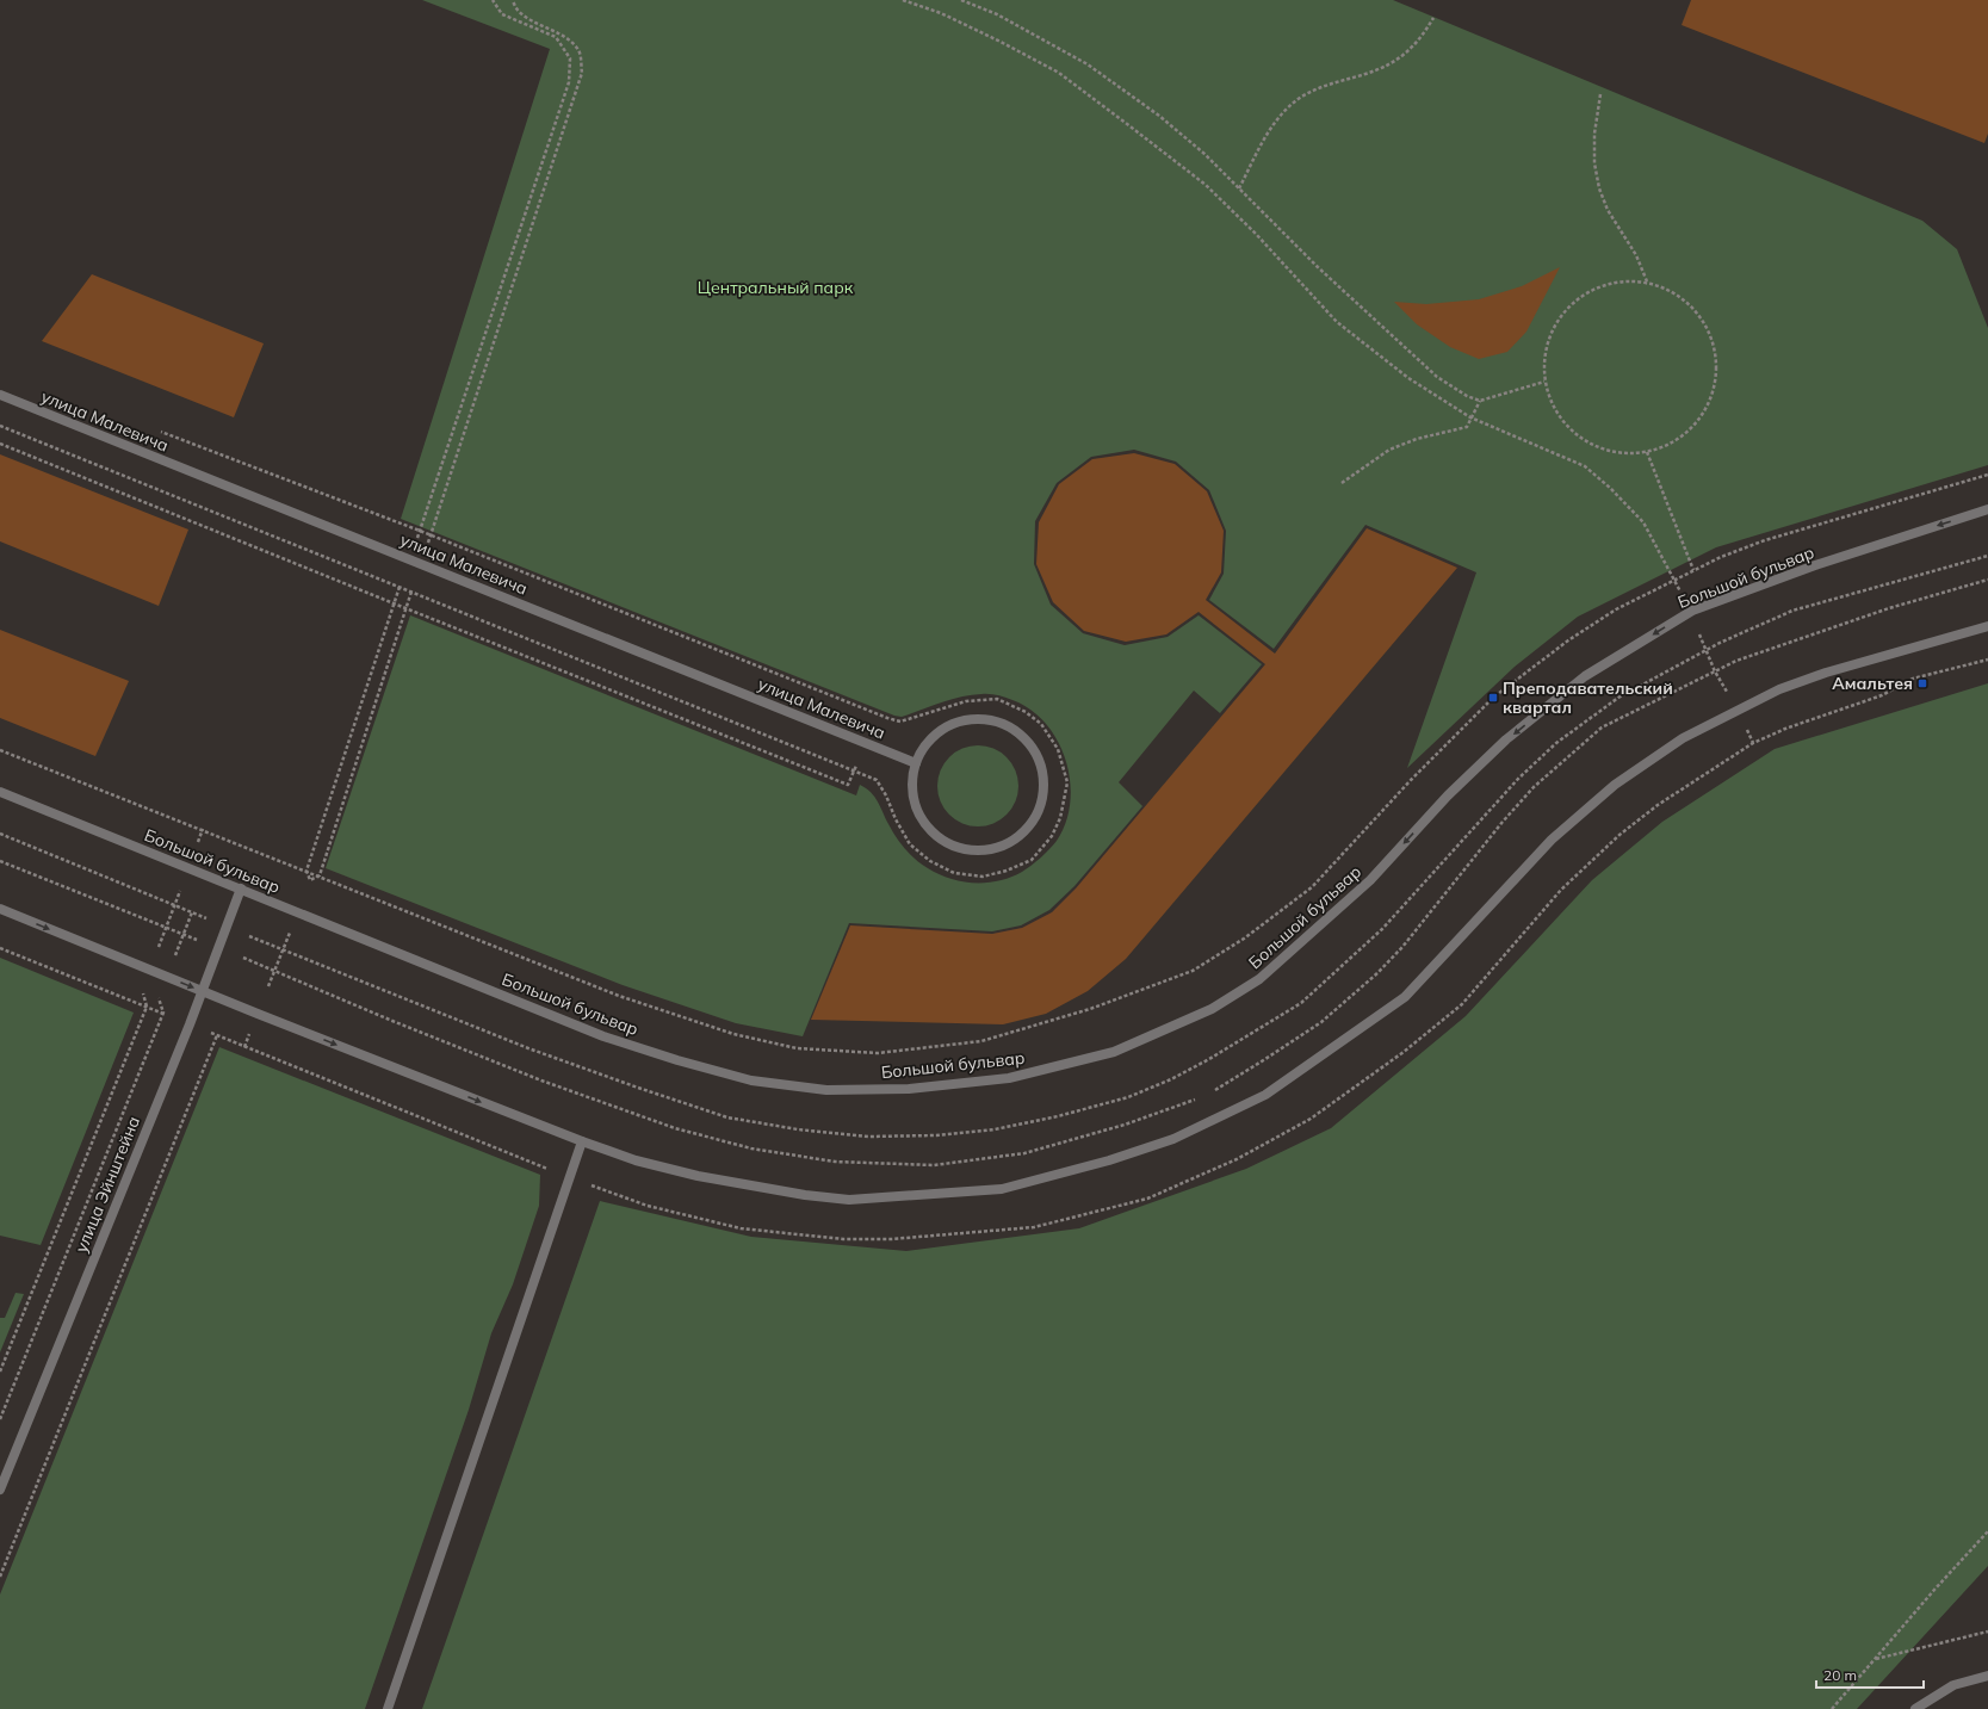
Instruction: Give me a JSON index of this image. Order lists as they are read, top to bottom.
{
  "streets": {
    "street": ["улица Малевича", "Большой бульвар", "улица Эйнштейна"]
  },
  "crossings": [
    ["Большой бульвар", "улица Эйнштейна"]
  ],
  "one_way": ["Большой бульвар"],
  "parks": ["Центральный парк"],
  "places": {
    "transit": ["Амальтея", "Преподавательский квартал"]
  },
  "scale_bar": "20 m"
}
